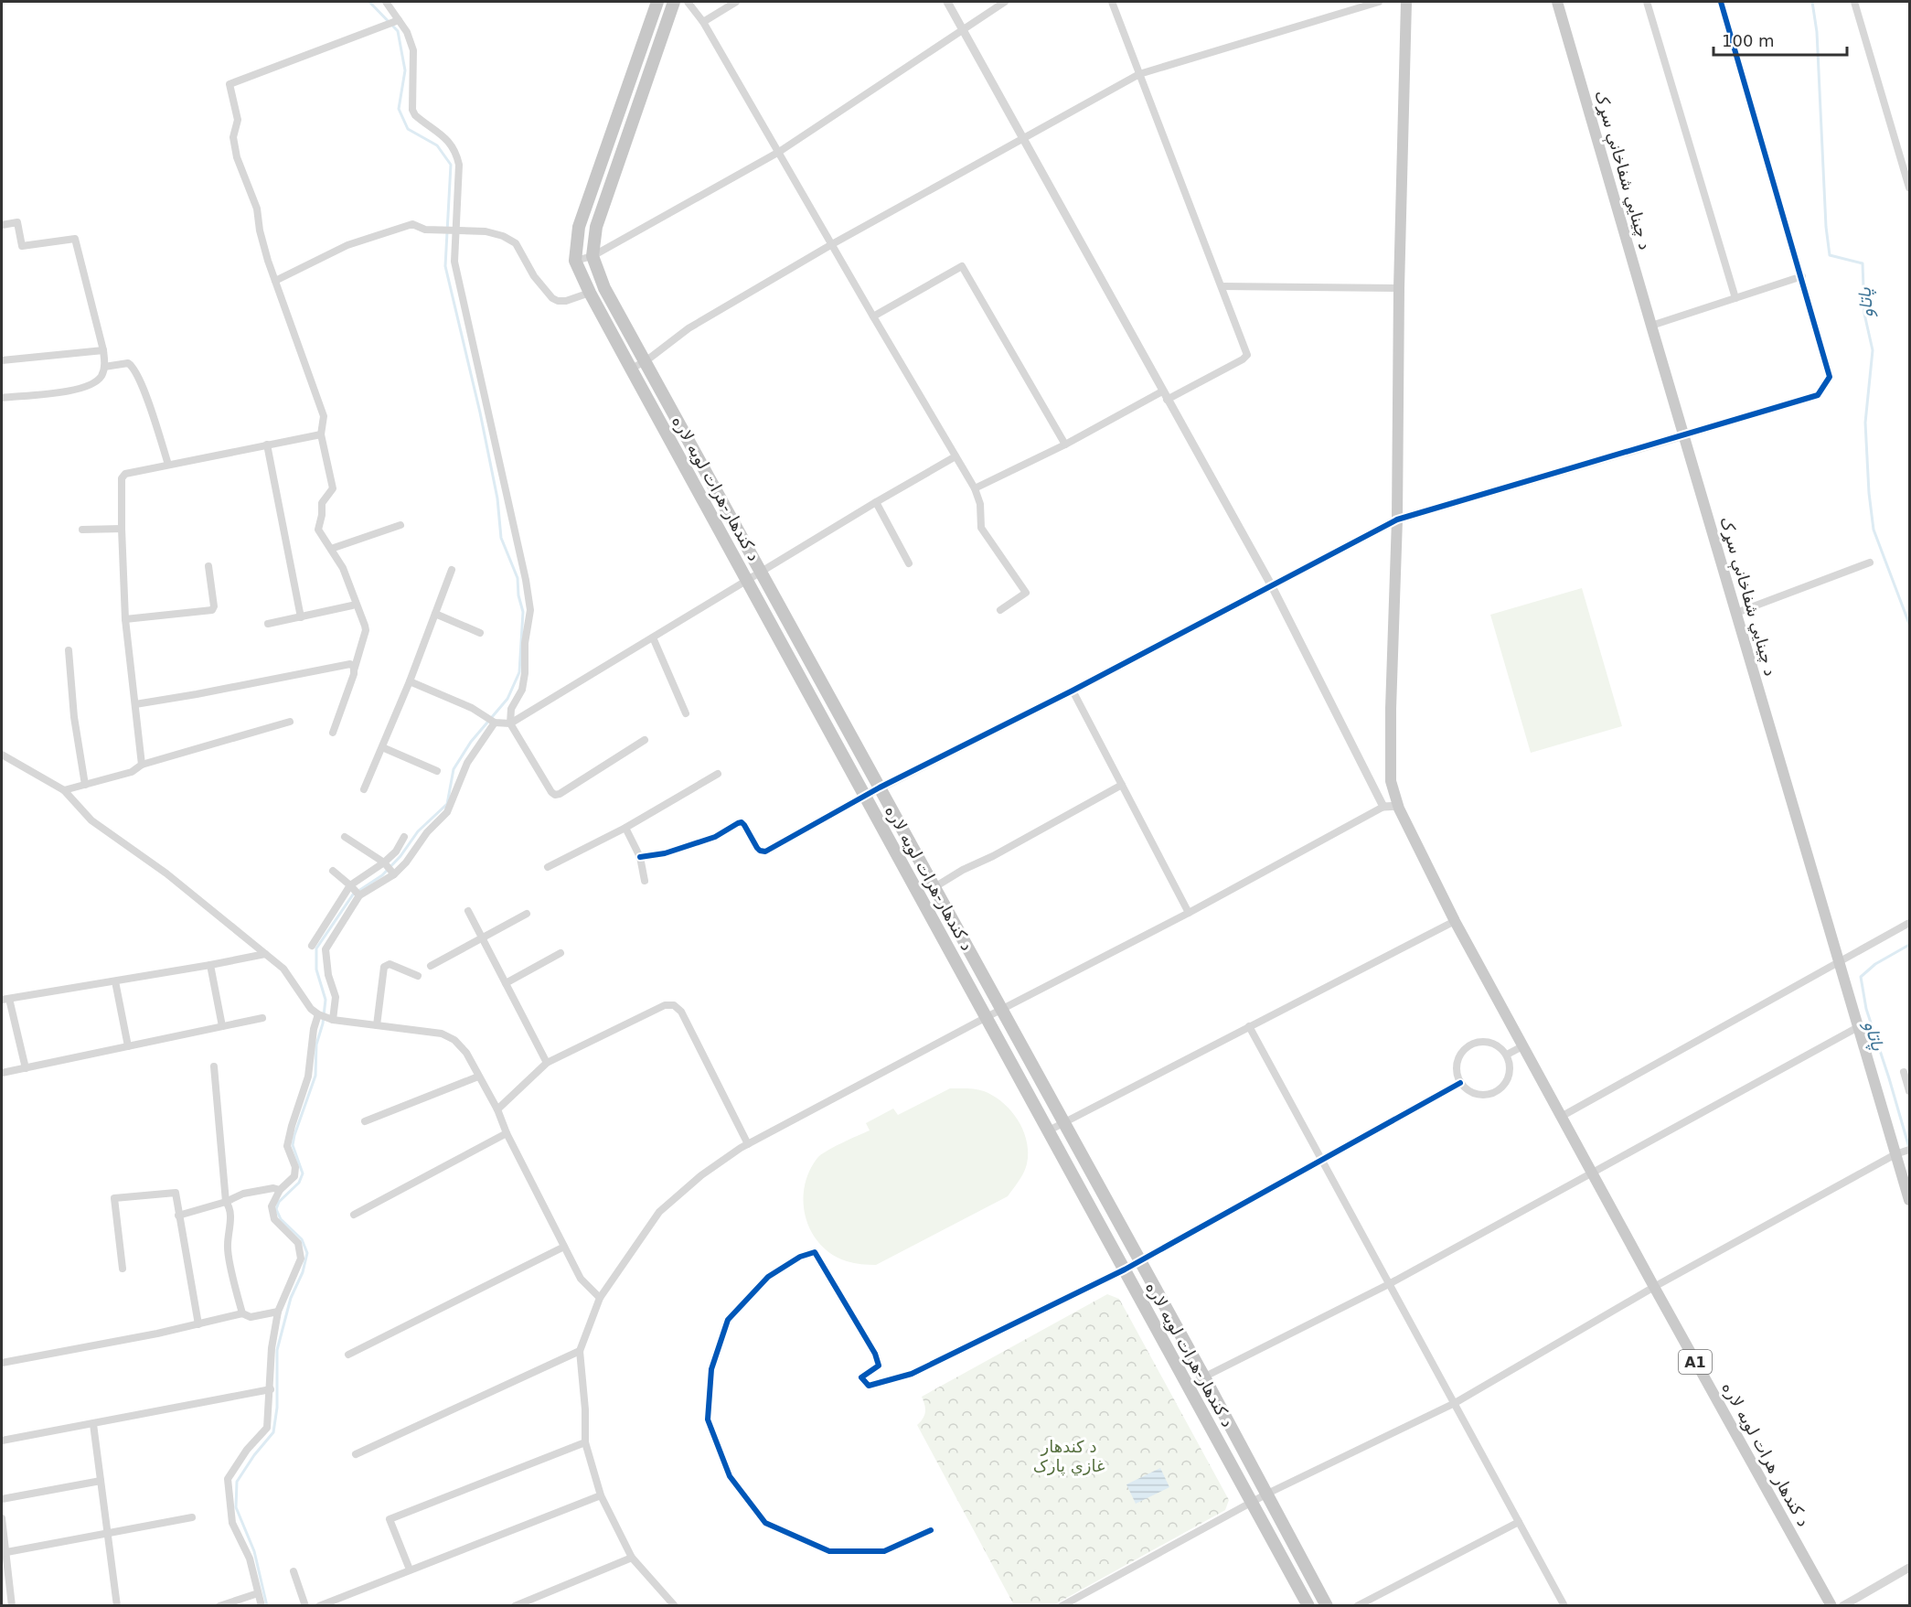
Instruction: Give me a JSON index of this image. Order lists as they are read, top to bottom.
{
  "streets": {
    "highway": ["د کندهار-هرات لويه لاره"],
    "main road": ["د چينايي شفاخانې سړک", "A1", "د کندهار هرات لویه لاره"]
  },
  "water": ["پاتاو"],
  "parks": ["د کندهار غازي پارک"],
  "scale_bar": "100 m"
}
